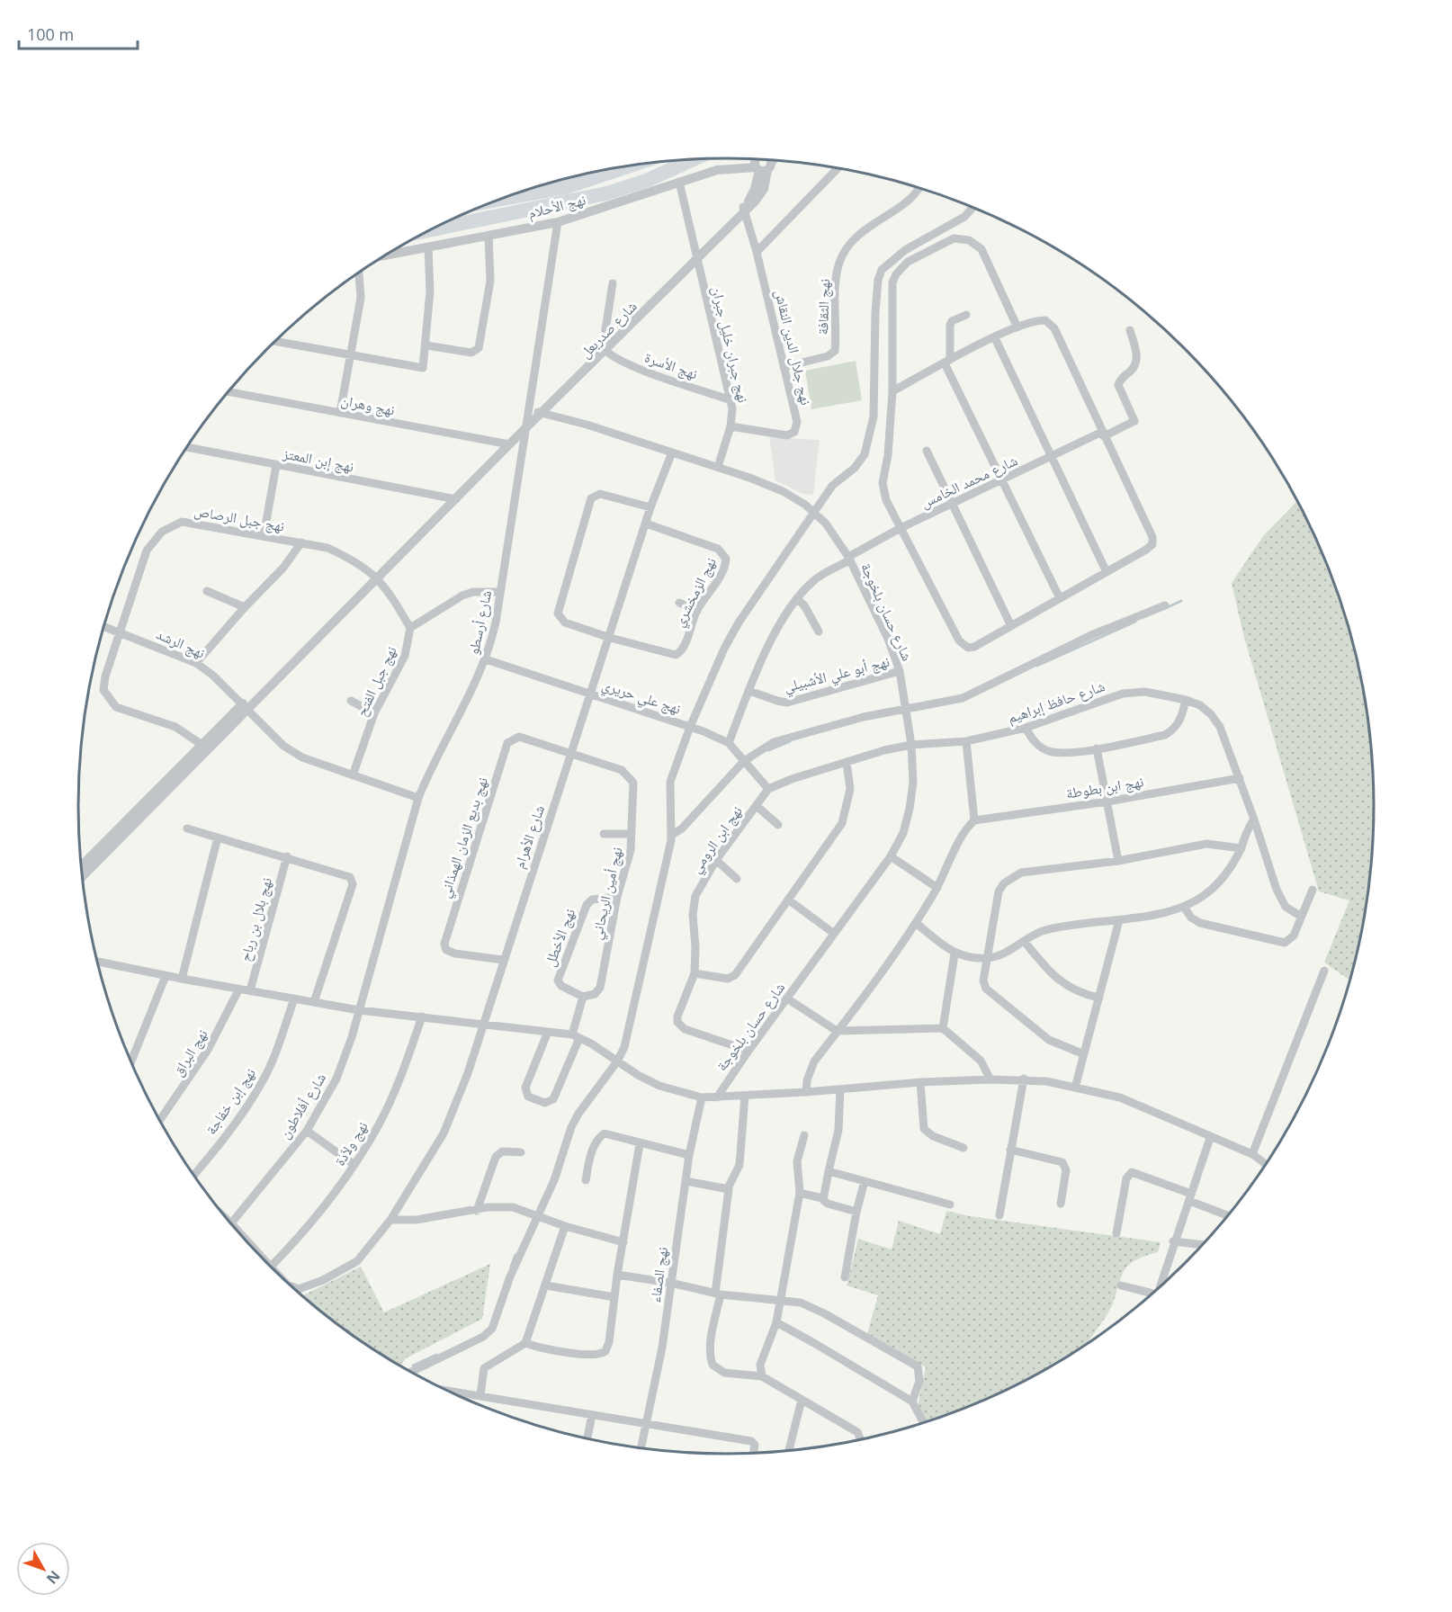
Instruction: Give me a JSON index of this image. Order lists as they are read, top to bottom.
{
  "streets": {
    "street": [
      "نهج الأحلام",
      "نهج الثقافة",
      "شارع صدربعل",
      "نهج جبران خليل جبران",
      "نهج جلال الدين النقاش",
      "نهج الأسرة",
      "نهج وهران",
      "نهج إبن المعتز",
      "شارع محمد الخامس",
      "نهج جبل الرصاص",
      "نهج الزمخشري",
      "شارع حسان بلخوجة",
      "شارع أرسطو",
      "نهج الرشد",
      "نهج أبو علي الأشبيلي",
      "نهج جبل الفتح",
      "نهج علي حريري",
      "شارع حافظ إبراهيم",
      "نهج ابن بطوطة",
      "شارع الأهرام",
      "نهج بديع الزمان الهمذاني",
      "نهج ابن الرومي",
      "نهج أمين الريحاني",
      "نهج بلال بن رباح",
      "نهج الأخطل",
      "نهج البراق",
      "نهج إبن خفاجة",
      "شارع أفلاطون",
      "نهج ولاّدة",
      "نهج الصفاء"
    ]
  },
  "crossings": [
    ["نهج الأحلام", "شارع صدربعل"],
    ["نهج الأحلام", "نهج جبران خليل جبران"],
    ["نهج الأحلام", "شارع أرسطو"],
    ["نهج الثقافة", "نهج جلال الدين النقاش"],
    ["شارع صدربعل", "نهج جبران خليل جبران"],
    ["شارع صدربعل", "نهج جلال الدين النقاش"],
    ["شارع صدربعل", "نهج الأسرة"],
    ["شارع صدربعل", "شارع حسان بلخوجة"],
    ["شارع صدربعل", "شارع أرسطو"],
    ["نهج جبران خليل جبران", "نهج جلال الدين النقاش"],
    ["نهج جبران خليل جبران", "نهج الأسرة"],
    ["نهج جبران خليل جبران", "شارع حسان بلخوجة"],
    ["شارع محمد الخامس", "شارع حسان بلخوجة"],
    ["شارع محمد الخامس", "نهج أبو علي الأشبيلي"],
    ["شارع محمد الخامس", "نهج علي حريري"],
    ["نهج جبل الرصاص", "نهج الرشد"],
    ["نهج الزمخشري", "شارع الأهرام"],
    ["شارع حسان بلخوجة", "نهج أبو علي الأشبيلي"],
    ["شارع حسان بلخوجة", "شارع حافظ إبراهيم"],
    ["شارع حسان بلخوجة", "شارع الأهرام"],
    ["شارع حسان بلخوجة", "نهج ابن الرومي"],
    ["شارع أرسطو", "نهج الرشد"],
    ["شارع أرسطو", "نهج علي حريري"],
    ["شارع أرسطو", "شارع أفلاطون"],
    ["نهج الرشد", "نهج جبل الفتح"],
    ["نهج علي حريري", "شارع حافظ إبراهيم"],
    ["نهج علي حريري", "شارع الأهرام"],
    ["نهج علي حريري", "نهج ابن الرومي"],
    ["شارع حافظ إبراهيم", "نهج ابن بطوطة"],
    ["شارع حافظ إبراهيم", "نهج ابن الرومي"],
    ["شارع الأهرام", "نهج بديع الزمان الهمذاني"],
    ["شارع الأهرام", "نهج أمين الريحاني"],
    ["نهج بديع الزمان الهمذاني", "نهج أمين الريحاني"],
    ["نهج أمين الريحاني", "نهج الأخطل"]
  ],
  "scale_bar": "100 m",
  "north": "bottom right"
}
